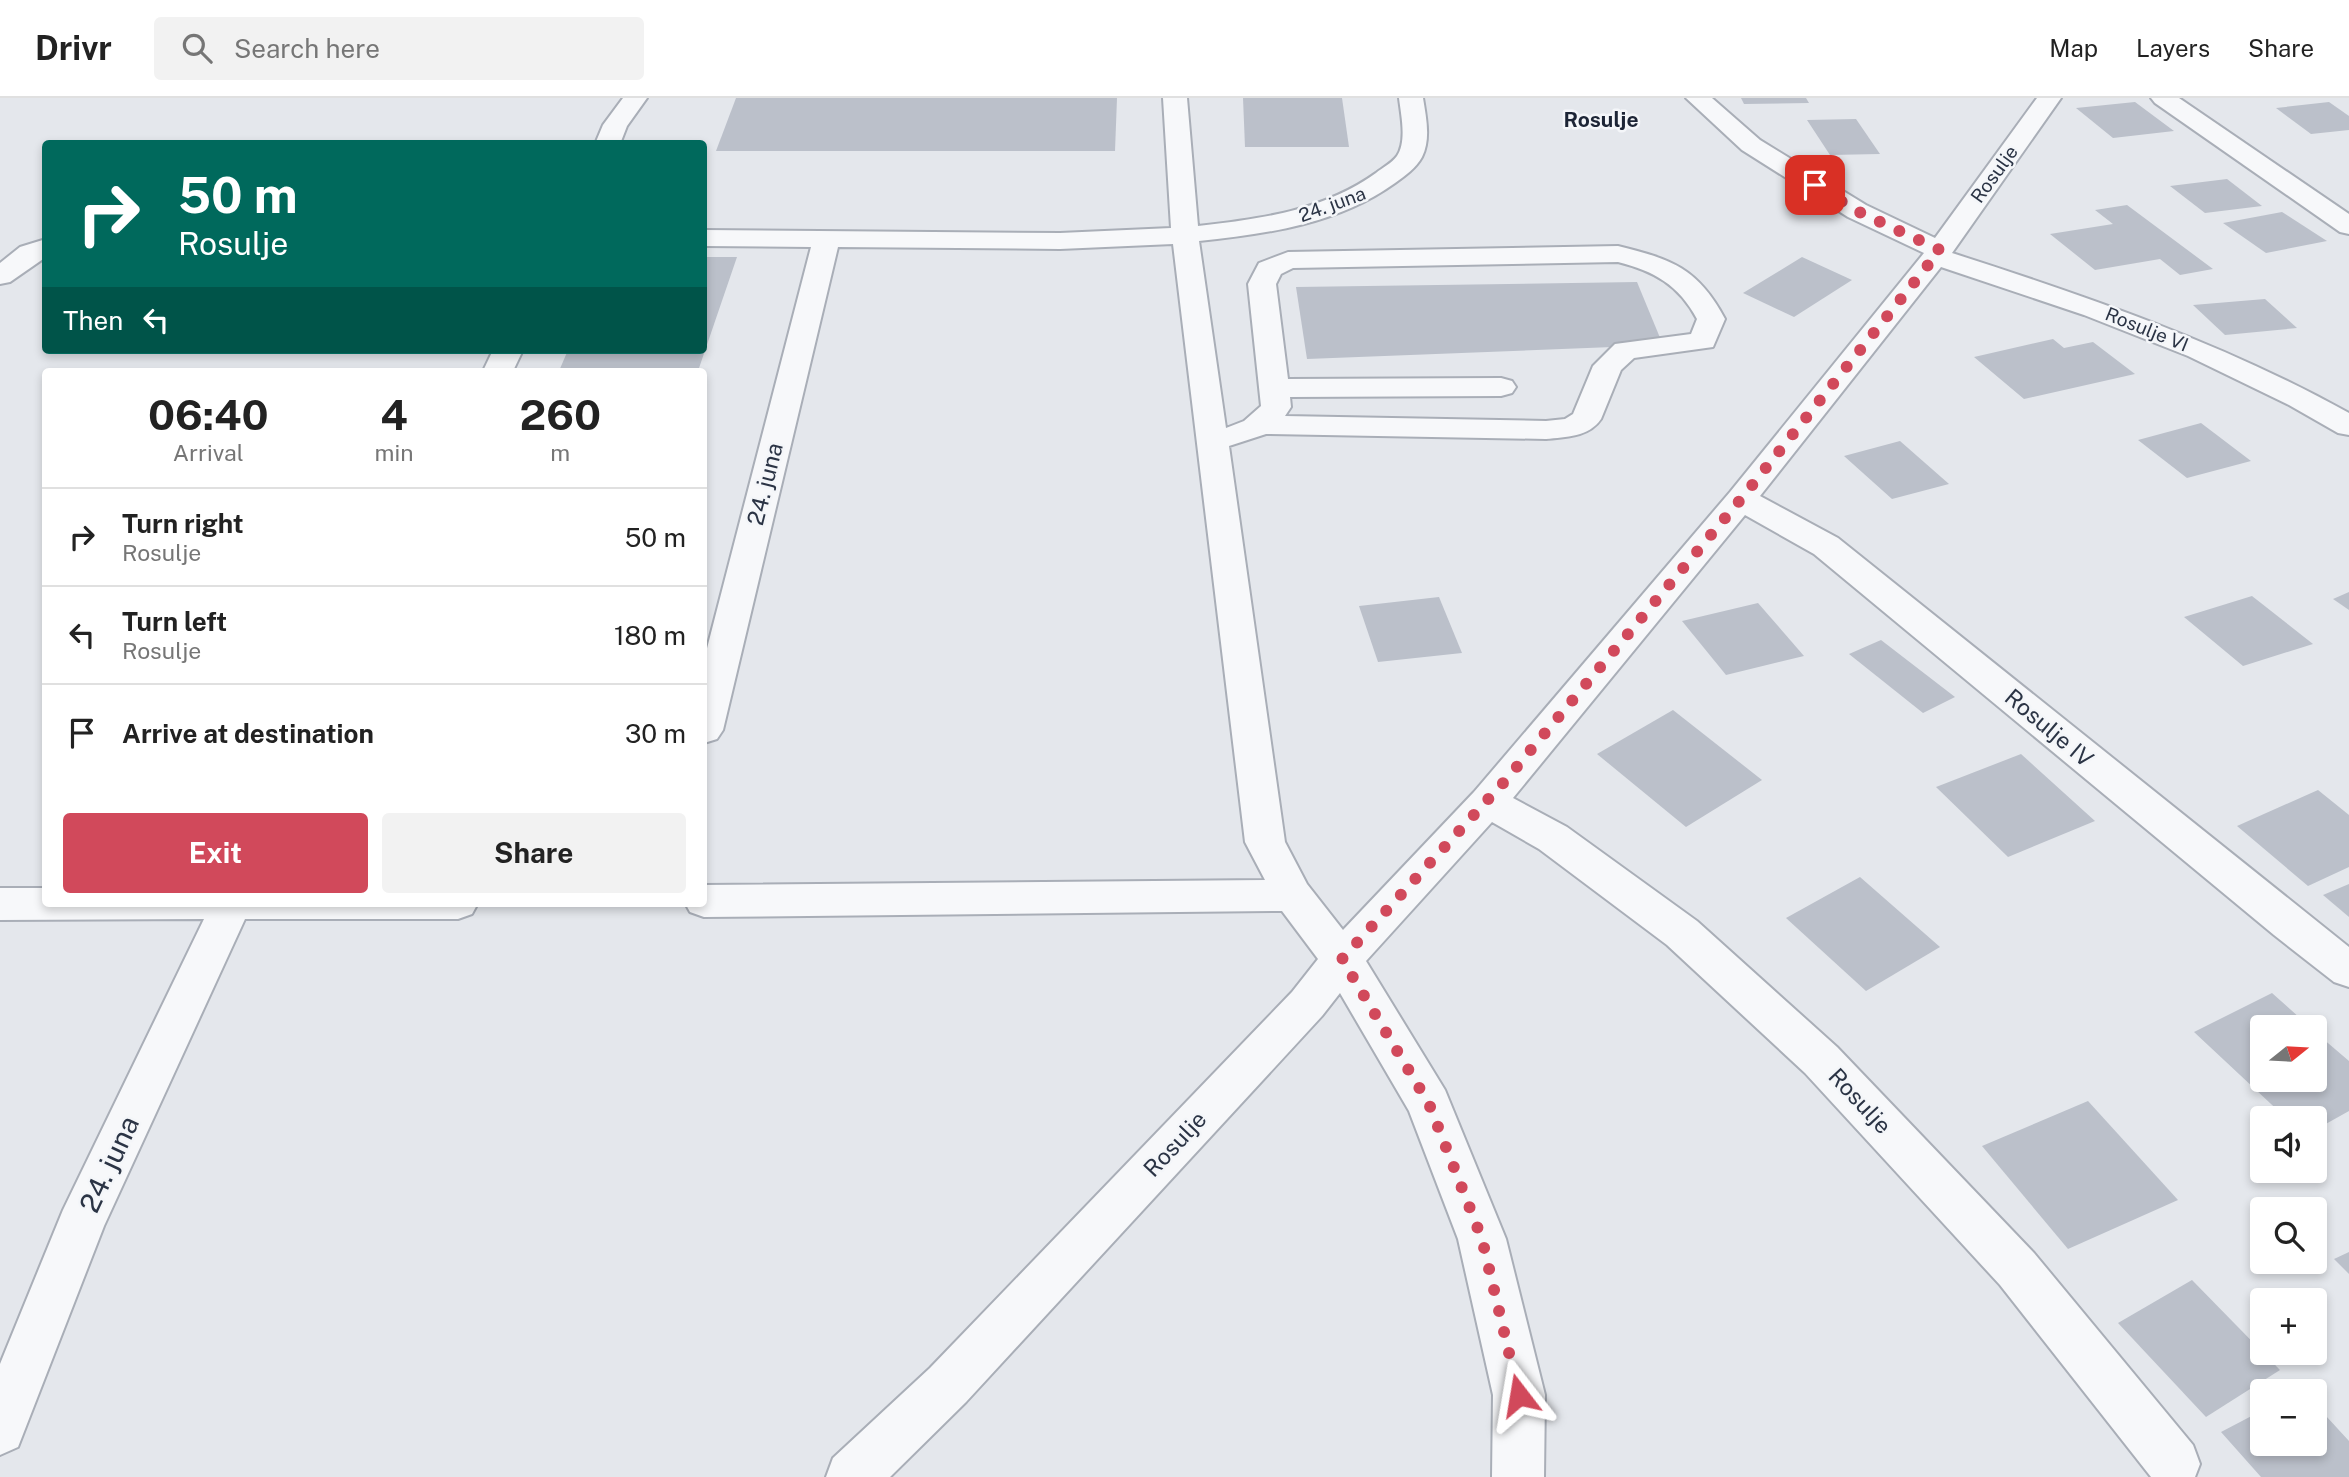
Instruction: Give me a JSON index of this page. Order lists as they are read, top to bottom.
{
  "streets": {
    "street": [
      "Rosulje",
      "24. juna",
      "Rosulje VI",
      "Rosulje IV"
    ]
  },
  "crossings": [
    ["Rosulje", "Rosulje VI"],
    ["Rosulje", "Rosulje IV"]
  ],
  "districts": ["Rosulje"],
  "north": "right",
  "page": {
    "header": "Drivr",
    "search": "Search here",
    "nav": ["Map", "Layers", "Share"],
    "turn": ["50 m", "Rosulje"],
    "then": "Then",
    "eta": [
      "06:40",
      "Arrival",
      "4",
      "min",
      "260",
      "m"
    ],
    "list": [
      {
        "name": "Turn right",
        "note": "Rosulje",
        "value": "50 m"
      },
      {
        "name": "Turn left",
        "note": "Rosulje",
        "value": "180 m"
      },
      {
        "name": "Arrive at destination",
        "value": "30 m"
      }
    ],
    "buttons": ["Exit", "Share"],
    "map_buttons": ["+", "−"]
  }
}
